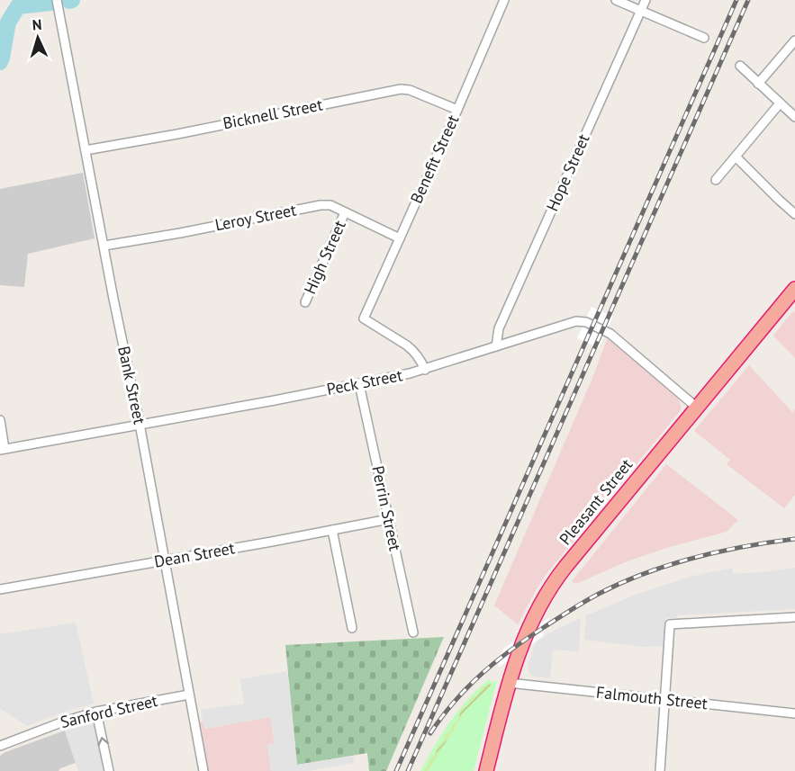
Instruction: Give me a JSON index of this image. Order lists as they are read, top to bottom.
{
  "streets": {
    "highway": ["Pleasant Street"],
    "street": [
      "Bicknell Street",
      "Benefit Street",
      "Hope Street",
      "Leroy Street",
      "High Street",
      "Peck Street",
      "Bank Street",
      "Perrin Street",
      "Dean Street",
      "Falmouth Street",
      "Sanford Street"
    ]
  },
  "crossings": [
    ["Bicknell Street", "Benefit Street"],
    ["Bicknell Street", "Bank Street"],
    ["Benefit Street", "Leroy Street"],
    ["Benefit Street", "Peck Street"],
    ["Hope Street", "Peck Street"],
    ["Leroy Street", "High Street"],
    ["Leroy Street", "Bank Street"],
    ["Peck Street", "Bank Street"],
    ["Peck Street", "Pleasant Street"],
    ["Peck Street", "Perrin Street"],
    ["Bank Street", "Dean Street"],
    ["Bank Street", "Sanford Street"],
    ["Pleasant Street", "Falmouth Street"],
    ["Perrin Street", "Dean Street"]
  ],
  "north": "top"
}
